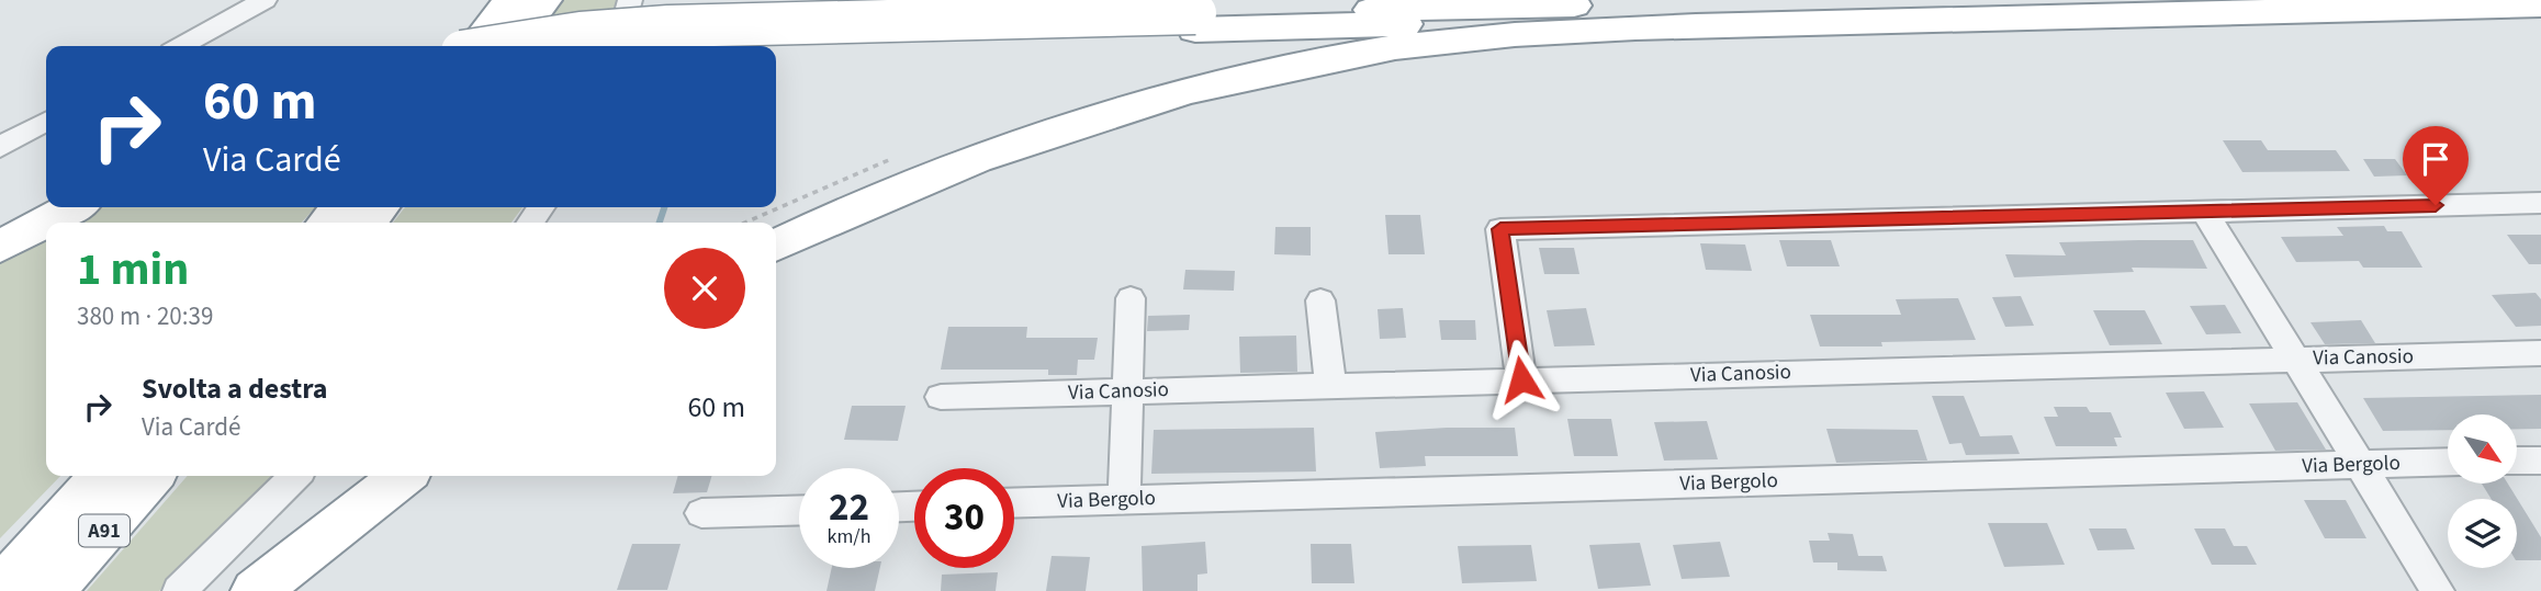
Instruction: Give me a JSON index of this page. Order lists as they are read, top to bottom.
{
  "streets": {
    "highway": ["A91"],
    "street": ["Via Canosio", "Via Bergolo"]
  },
  "north": "bottom right",
  "page": {
    "turn": ["60 m", "Via Cardé"],
    "heading": ["1 min", "380 m · 20:39"],
    "list": [
      {
        "name": "Svolta a destra",
        "note": "Via Cardé",
        "value": "60 m"
      }
    ],
    "speed": "22 km/h",
    "limit": "30"
  }
}
